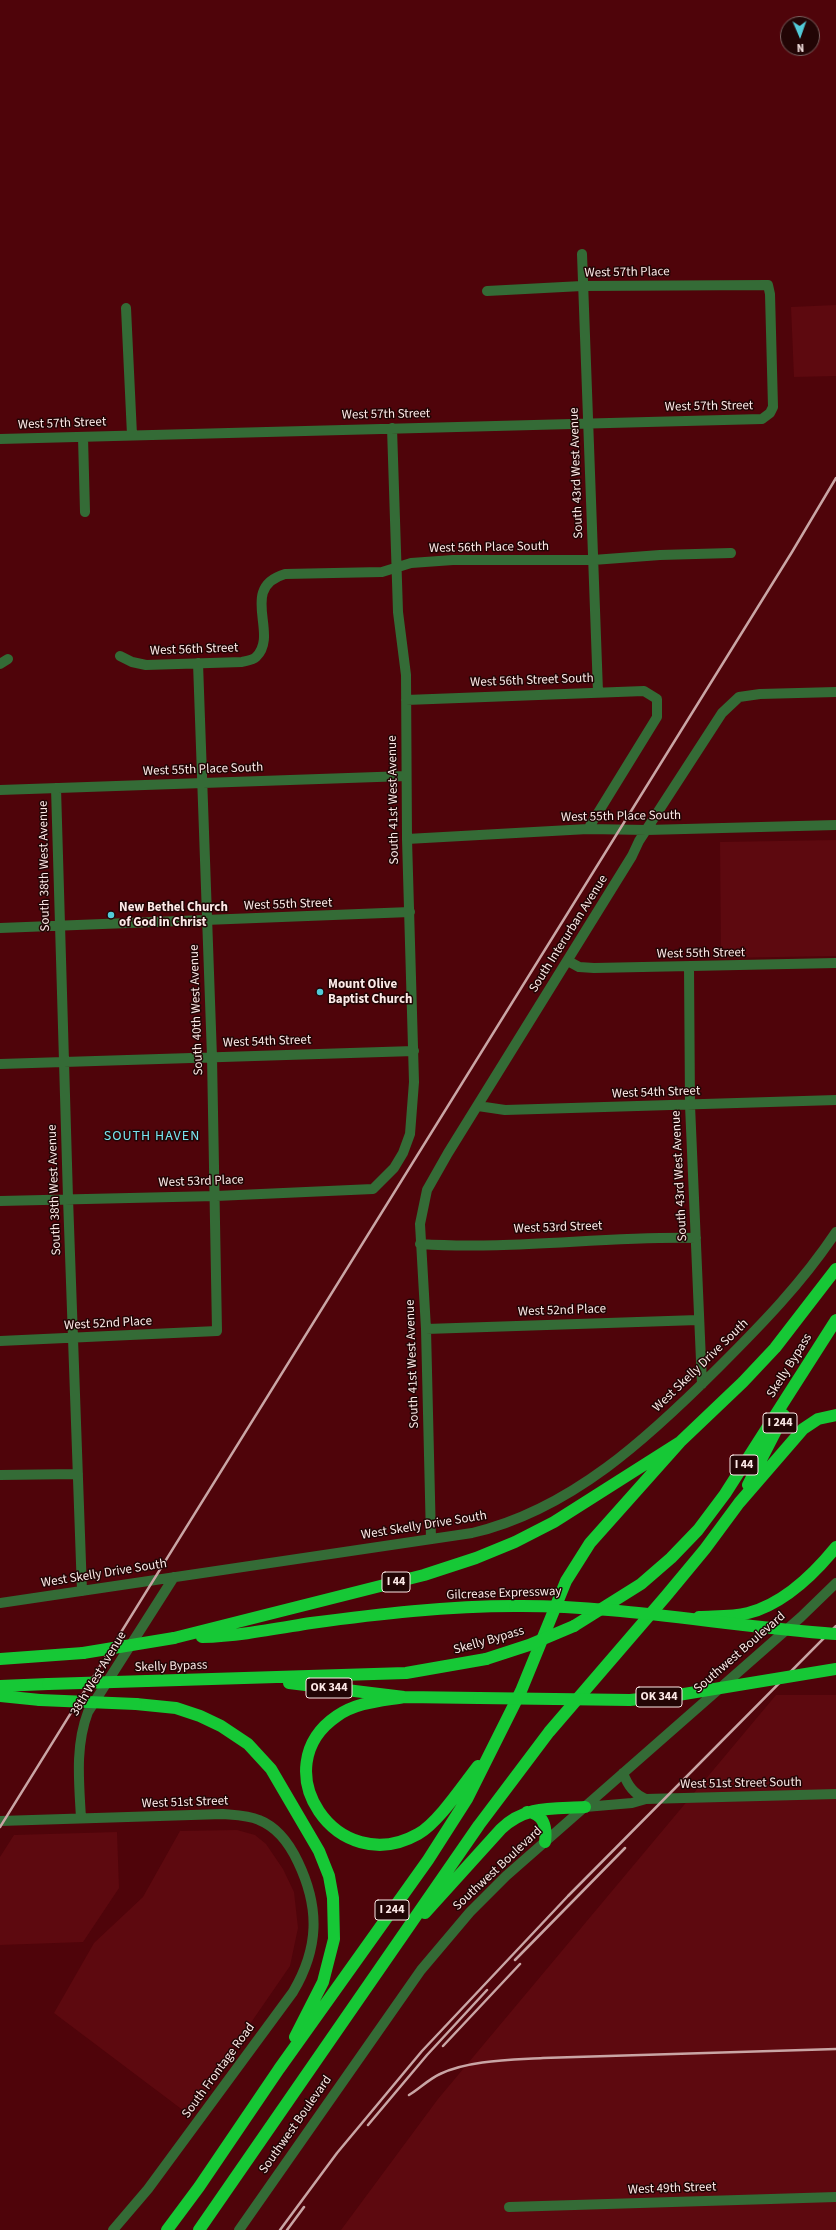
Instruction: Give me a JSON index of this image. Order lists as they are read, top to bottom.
{
  "streets": {
    "highway": [
      "Skelly Bypass",
      "I 244",
      "I 44",
      "Gilcrease Expressway",
      "OK 344"
    ],
    "street": [
      "West 57th Place",
      "West 57th Street",
      "South 43rd West Avenue",
      "West 56th Place South",
      "West 56th Street",
      "West 56th Street South",
      "West 55th Place South",
      "South 41st West Avenue",
      "South 38th West Avenue",
      "West 55th Street",
      "South Interurban Avenue",
      "South 40th West Avenue",
      "West 54th Street",
      "West 53rd Place",
      "West 53rd Street",
      "West 52nd Place",
      "West Skelly Drive South",
      "Southwest Boulevard",
      "38th West Avenue",
      "West 51st Street South",
      "West 51st Street",
      "South Frontage Road",
      "West 49th Street"
    ]
  },
  "crossings": [
    ["West 57th Place", "West 57th Street"],
    ["West 57th Place", "South 43rd West Avenue"],
    ["West 57th Street", "South 43rd West Avenue"],
    ["West 57th Street", "South 41st West Avenue"],
    ["South 43rd West Avenue", "West 56th Place South"],
    ["South 43rd West Avenue", "West 56th Street South"],
    ["South 43rd West Avenue", "West 55th Street"],
    ["South 43rd West Avenue", "West 54th Street"],
    ["South 43rd West Avenue", "West 53rd Street"],
    ["South 43rd West Avenue", "West 52nd Place"],
    ["South 43rd West Avenue", "West Skelly Drive South"],
    ["West 56th Place South", "West 56th Street"],
    ["West 56th Place South", "South 41st West Avenue"],
    ["West 56th Street", "South 40th West Avenue"],
    ["West 56th Street South", "West 55th Place South"],
    ["West 56th Street South", "South 41st West Avenue"],
    ["West 55th Place South", "South 41st West Avenue"],
    ["West 55th Place South", "South 38th West Avenue"],
    ["West 55th Place South", "South Interurban Avenue"],
    ["West 55th Place South", "South 40th West Avenue"],
    ["South 41st West Avenue", "West 55th Street"],
    ["South 41st West Avenue", "South Interurban Avenue"],
    ["South 41st West Avenue", "West 54th Street"],
    ["South 41st West Avenue", "West 53rd Place"],
    ["South 41st West Avenue", "West 53rd Street"],
    ["South 41st West Avenue", "West 52nd Place"],
    ["South 41st West Avenue", "West Skelly Drive South"],
    ["South 38th West Avenue", "West 55th Street"],
    ["South 38th West Avenue", "West 54th Street"],
    ["South 38th West Avenue", "West 53rd Place"],
    ["South 38th West Avenue", "West 52nd Place"],
    ["South 38th West Avenue", "West Skelly Drive South"],
    ["West 55th Street", "South Interurban Avenue"],
    ["West 55th Street", "South 40th West Avenue"],
    ["South Interurban Avenue", "West 54th Street"],
    ["South 40th West Avenue", "West 54th Street"],
    ["South 40th West Avenue", "West 53rd Place"],
    ["South 40th West Avenue", "West 52nd Place"],
    ["West Skelly Drive South", "38th West Avenue"],
    ["Skelly Bypass", "I 244"],
    ["Skelly Bypass", "Gilcrease Expressway"],
    ["Skelly Bypass", "OK 344"],
    ["Southwest Boulevard", "West 51st Street South"],
    ["38th West Avenue", "West 51st Street"],
    ["West 51st Street", "South Frontage Road"]
  ],
  "districts": ["SOUTH HAVEN"],
  "places": ["New Bethel Church of God in Christ", "Mount Olive Baptist Church"],
  "north": "bottom"
}
